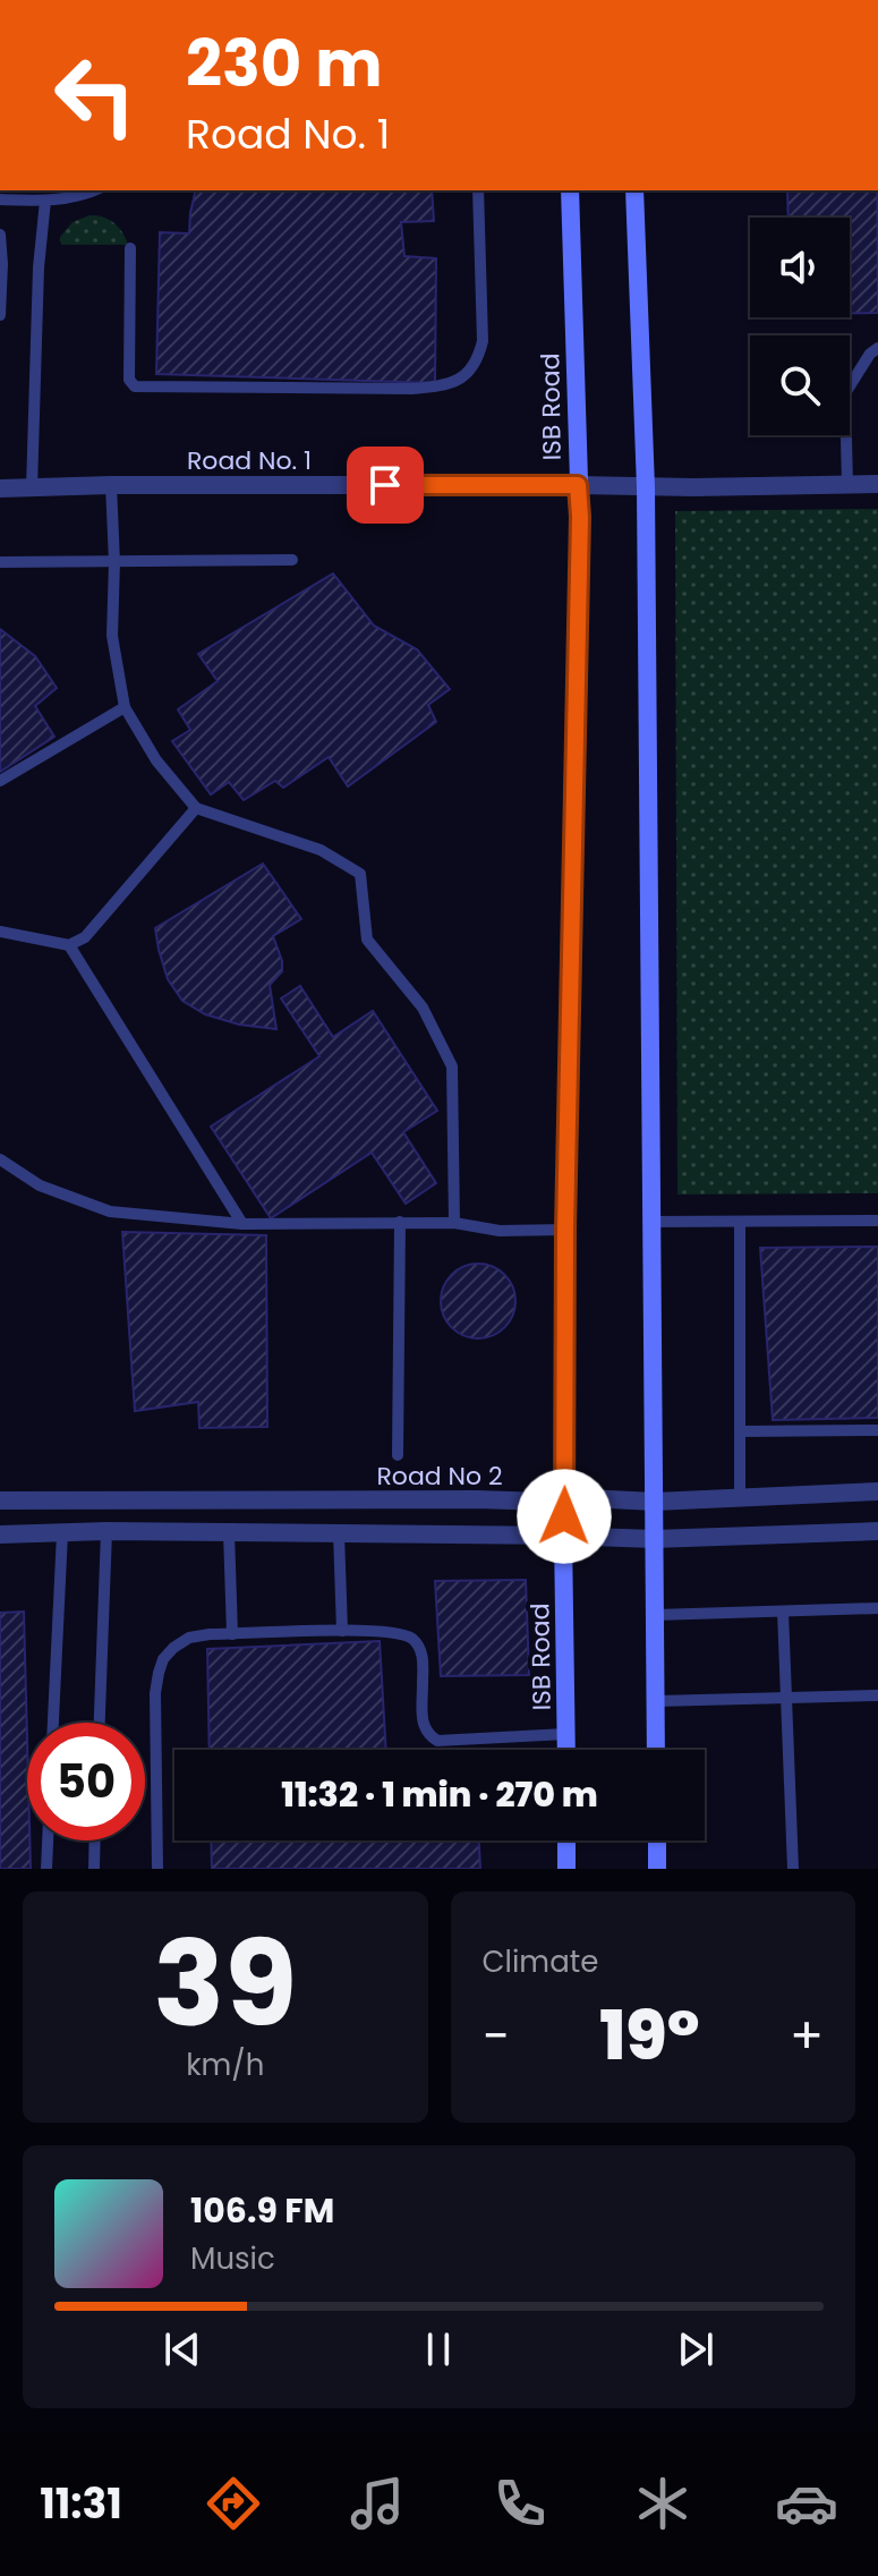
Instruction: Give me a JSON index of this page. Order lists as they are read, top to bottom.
{
  "streets": {
    "main road": ["ISB Road"],
    "street": ["Road No. 1", "Road No 2"]
  },
  "crossings": [
    ["ISB Road", "Road No. 1"],
    ["ISB Road", "Road No 2"]
  ],
  "page": {
    "turn": ["230 m", "Road No. 1"],
    "limit": "50",
    "trip": "11:32 · 1 min · 270 m",
    "tile": [
      ["39", "km/h"],
      "Climate"
    ],
    "heat": ["−", "19°", "+"],
    "song": ["106.9 FM", "Music"],
    "tabs": "11:31"
  }
}
